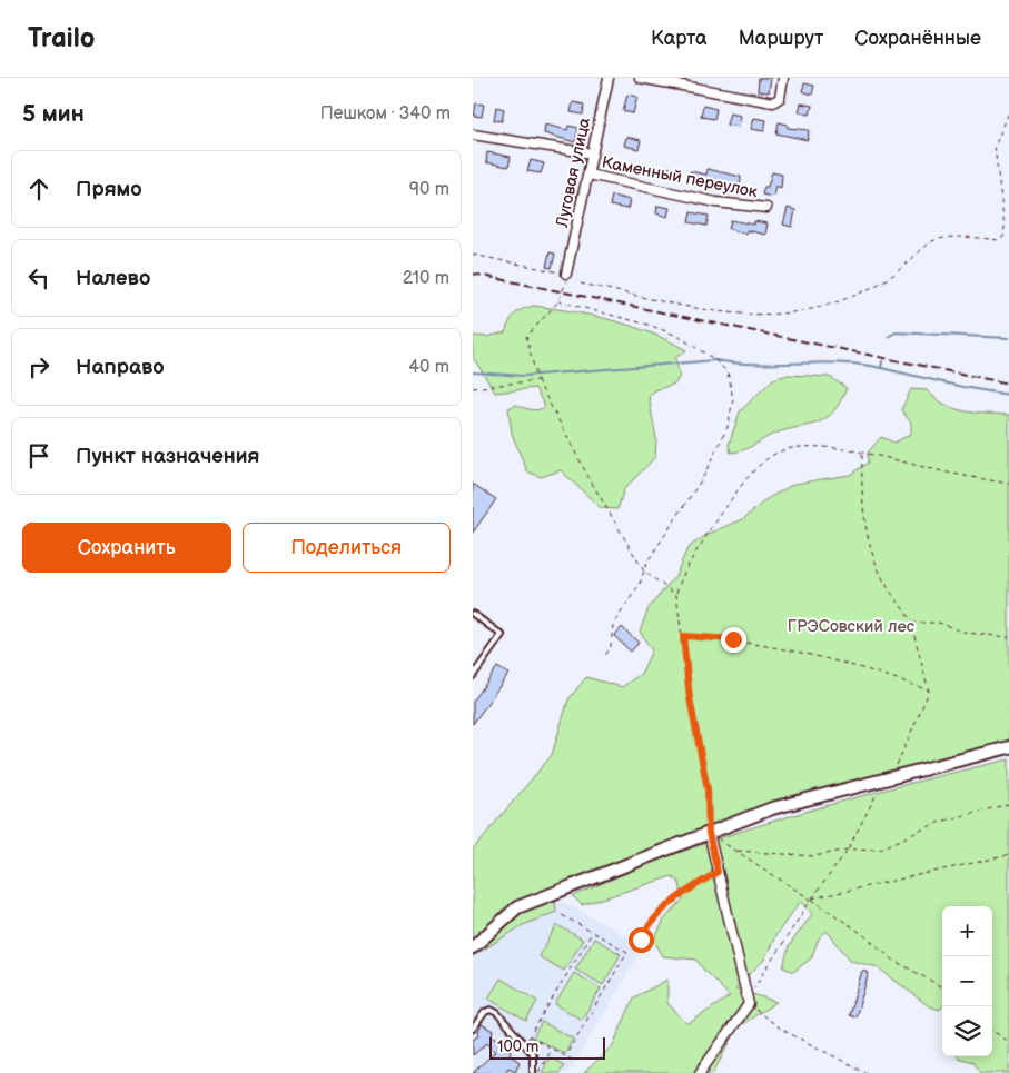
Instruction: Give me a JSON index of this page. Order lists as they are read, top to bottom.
{
  "streets": {
    "street": ["Луговая улица", "Каменный переулок"]
  },
  "crossings": [
    ["Луговая улица", "Каменный переулок"]
  ],
  "parks": ["ГРЭСовский лес"],
  "scale_bar": "100 m",
  "page": {
    "header": "Trailo",
    "nav": ["Карта", "Маршрут", "Сохранённые"],
    "heading": ["5 мин", "Пешком · 340 m"],
    "list": [
      ["Прямо", "90 m"],
      ["Налево", "210 m"],
      ["Направо", "40 m"],
      "Пункт назначения"
    ],
    "buttons": ["Сохранить", "Поделиться"],
    "map_buttons": ["+", "−"],
    "scale": "100 m"
  }
}
